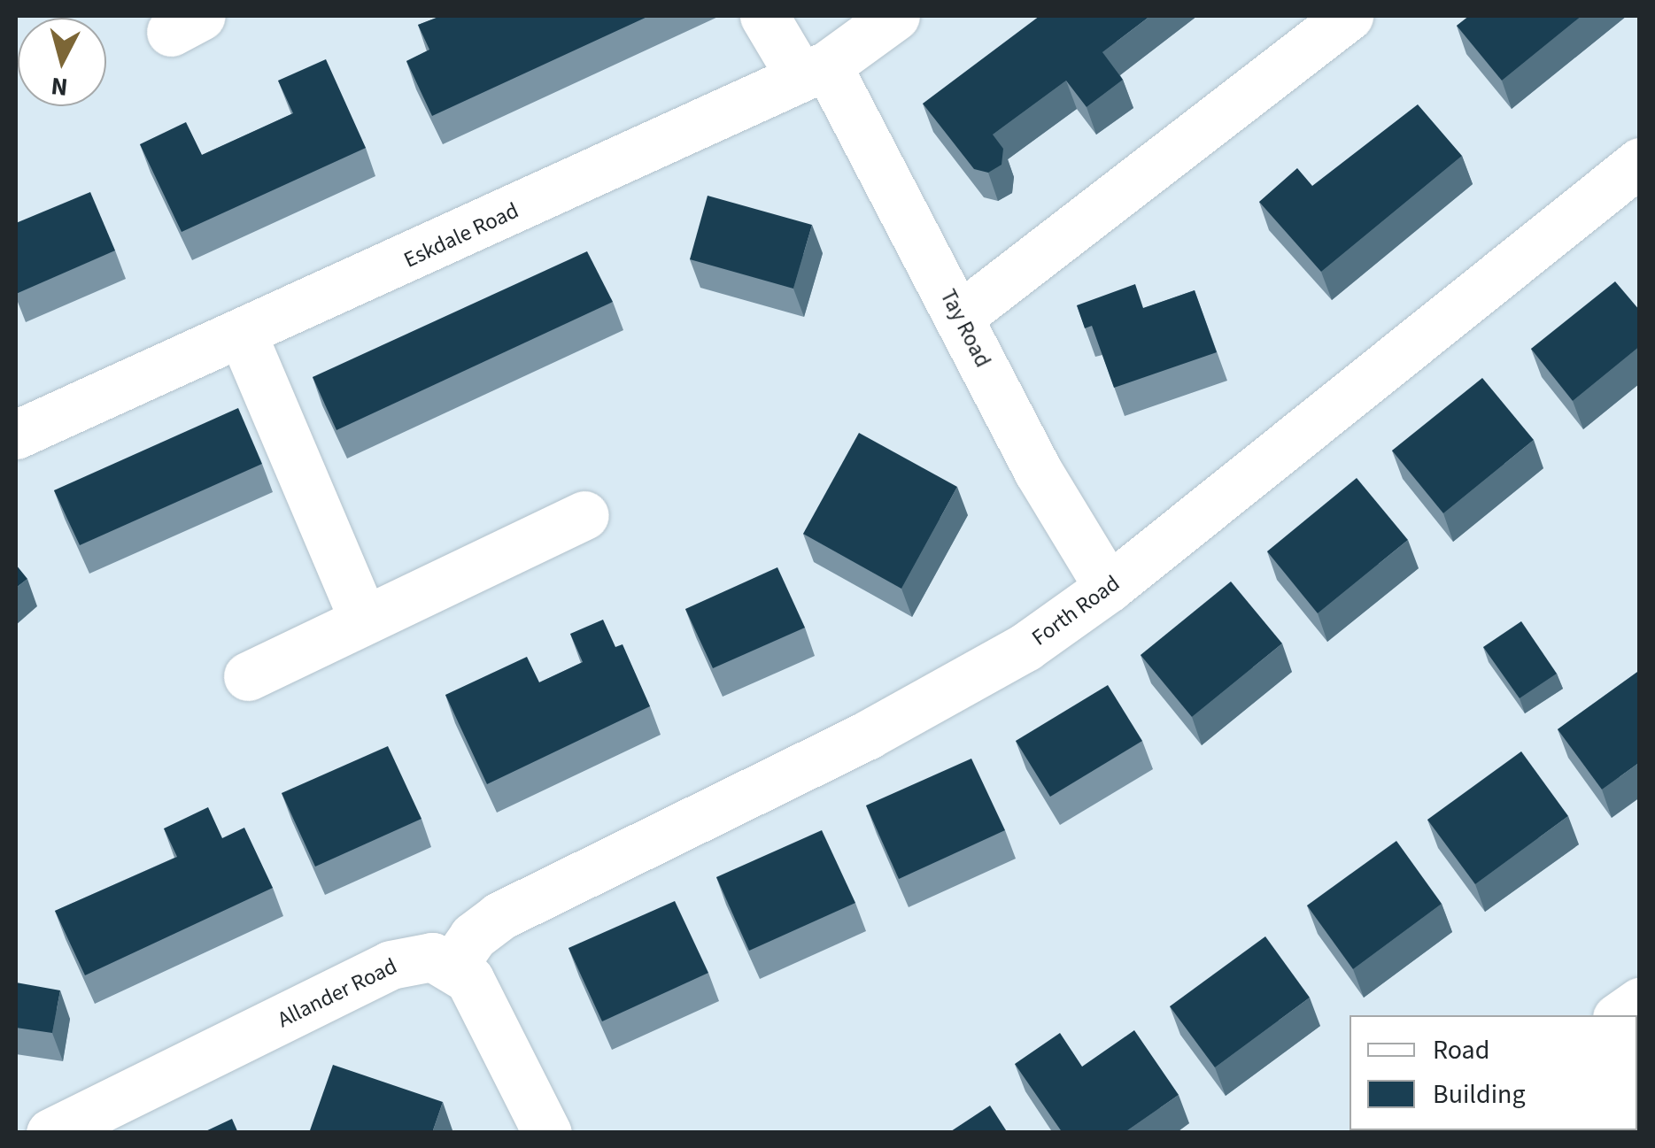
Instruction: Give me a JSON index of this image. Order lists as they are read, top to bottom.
{
  "streets": {
    "street": [
      "Eskdale Road",
      "Tay Road",
      "Forth Road",
      "Allander Road"
    ]
  },
  "crossings": [
    ["Eskdale Road", "Tay Road"],
    ["Tay Road", "Forth Road"],
    ["Forth Road", "Allander Road"]
  ],
  "legend": ["Road", "Building"],
  "north": "bottom"
}
